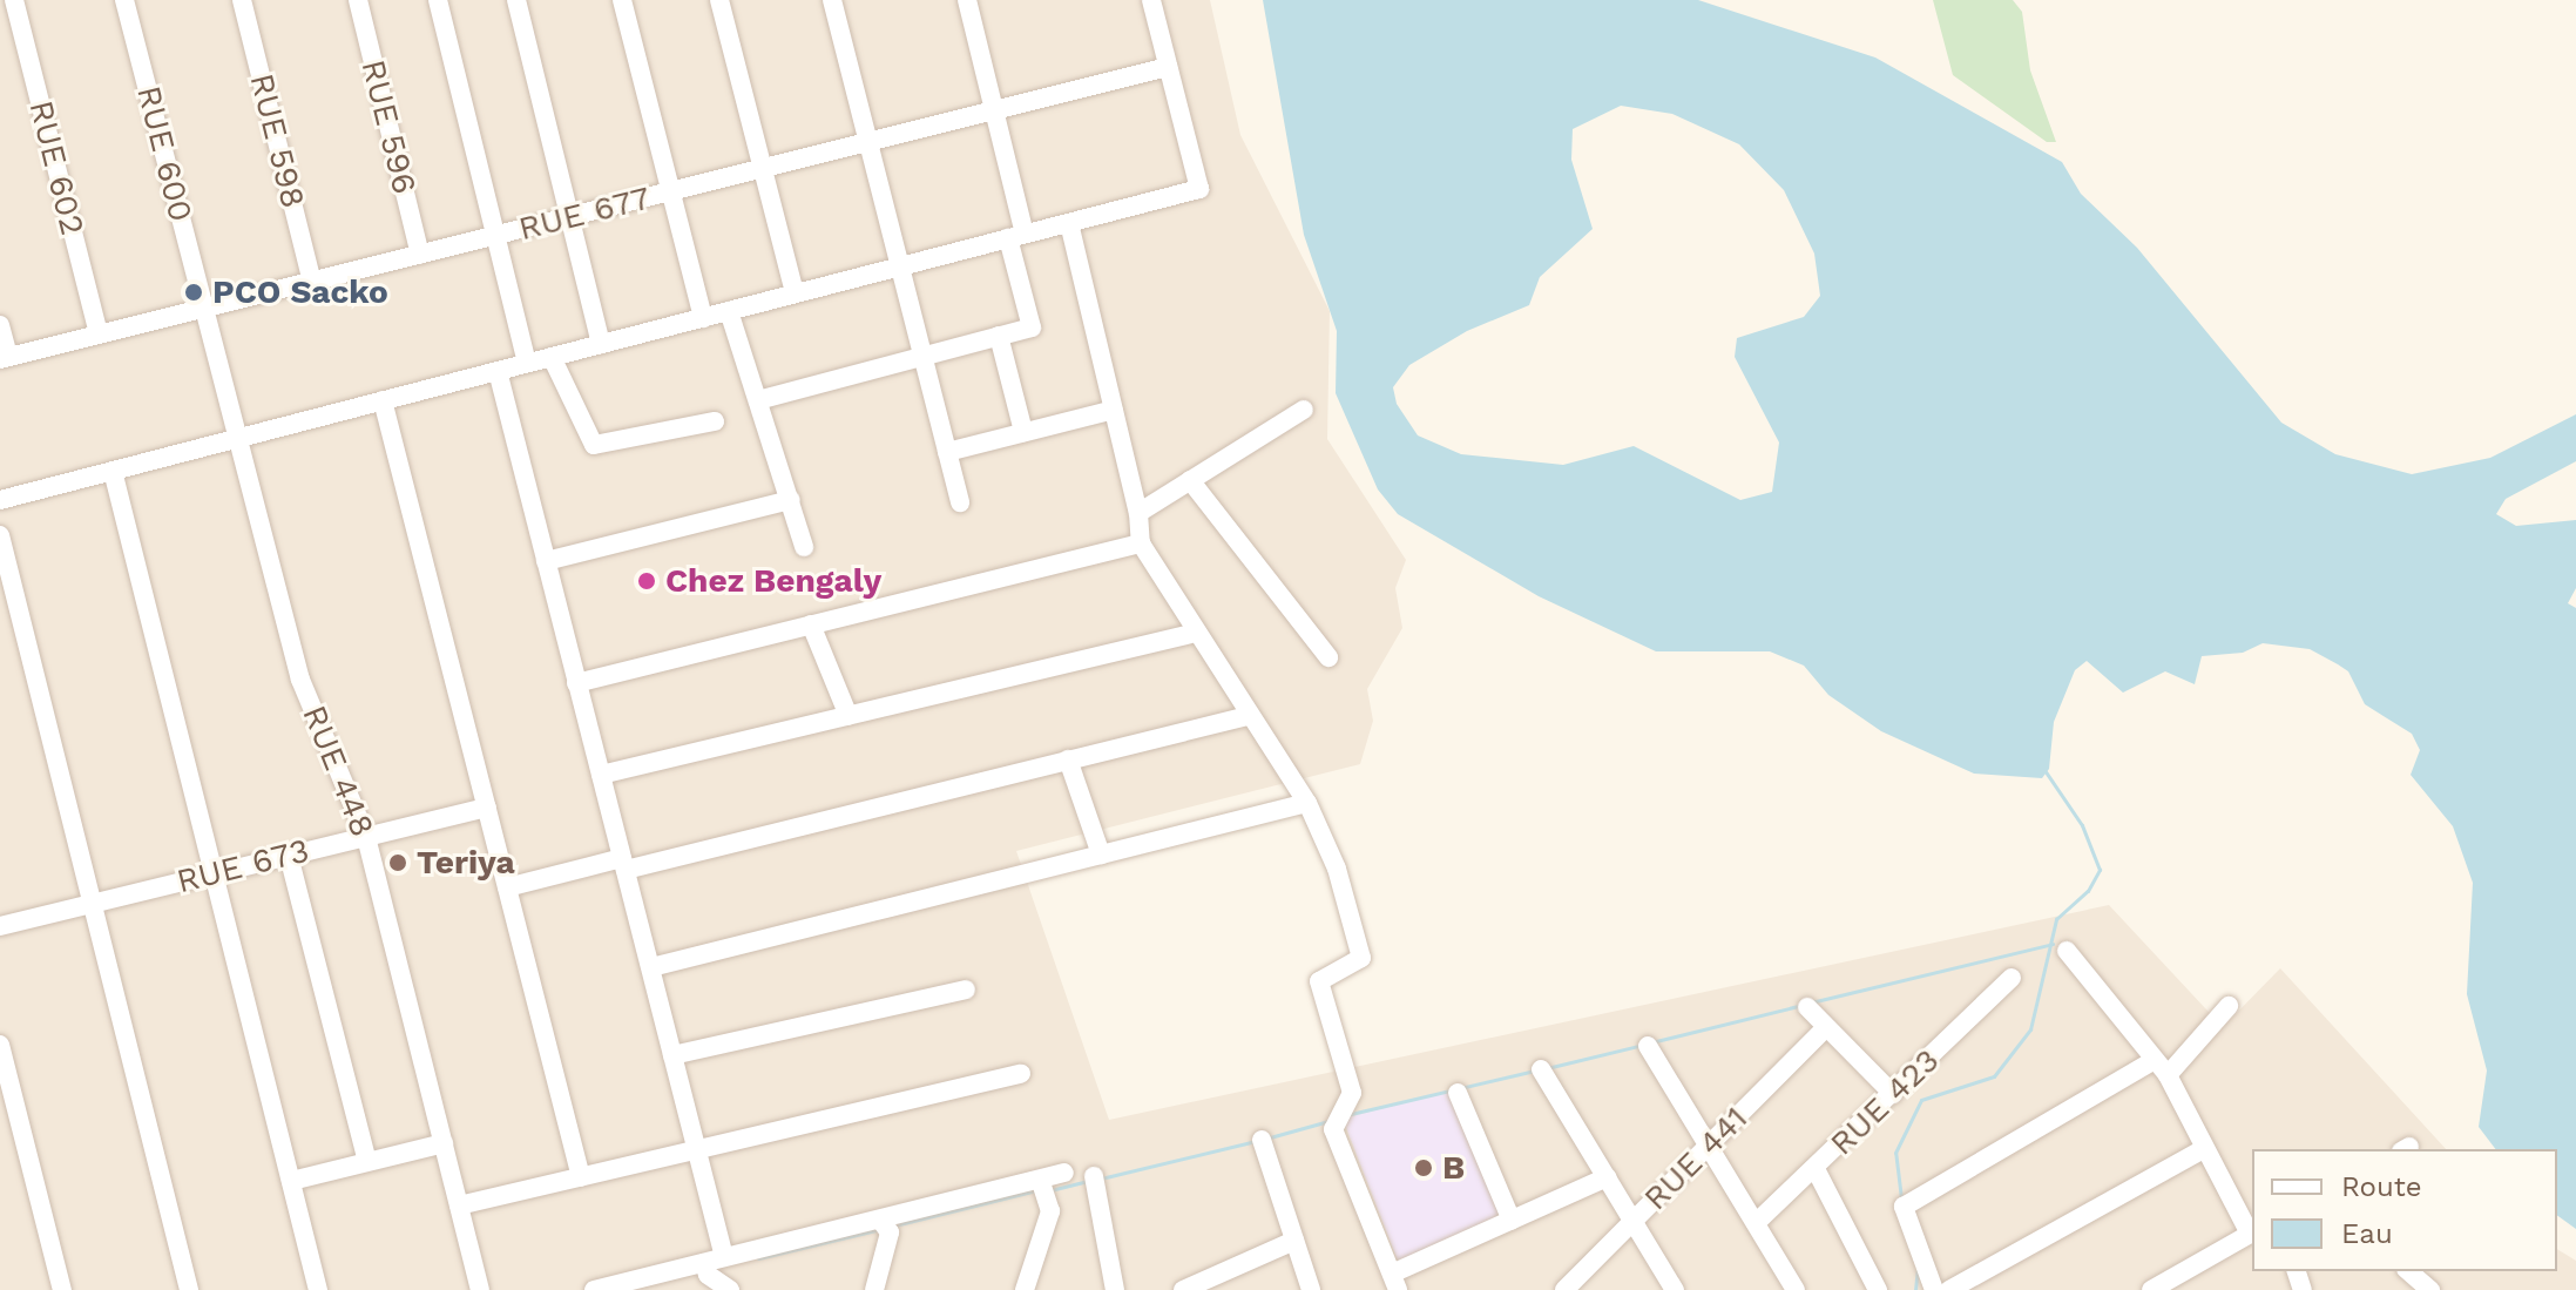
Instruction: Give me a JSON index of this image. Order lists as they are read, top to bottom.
{
  "streets": {
    "street": [
      "RUE 596",
      "RUE 598",
      "RUE 600",
      "RUE 602",
      "RUE 677",
      "RUE 448",
      "RUE 673",
      "RUE 423",
      "RUE 441"
    ]
  },
  "crossings": [
    ["RUE 596", "RUE 677"],
    ["RUE 598", "RUE 677"],
    ["RUE 600", "RUE 677"],
    ["RUE 600", "RUE 448"],
    ["RUE 602", "RUE 677"],
    ["RUE 677", "RUE 448"],
    ["RUE 448", "RUE 673"]
  ],
  "places": [
    "PCO Sacko",
    "Chez Bengaly",
    "Teriya",
    "B"
  ],
  "legend": ["Route", "Eau"]
}
